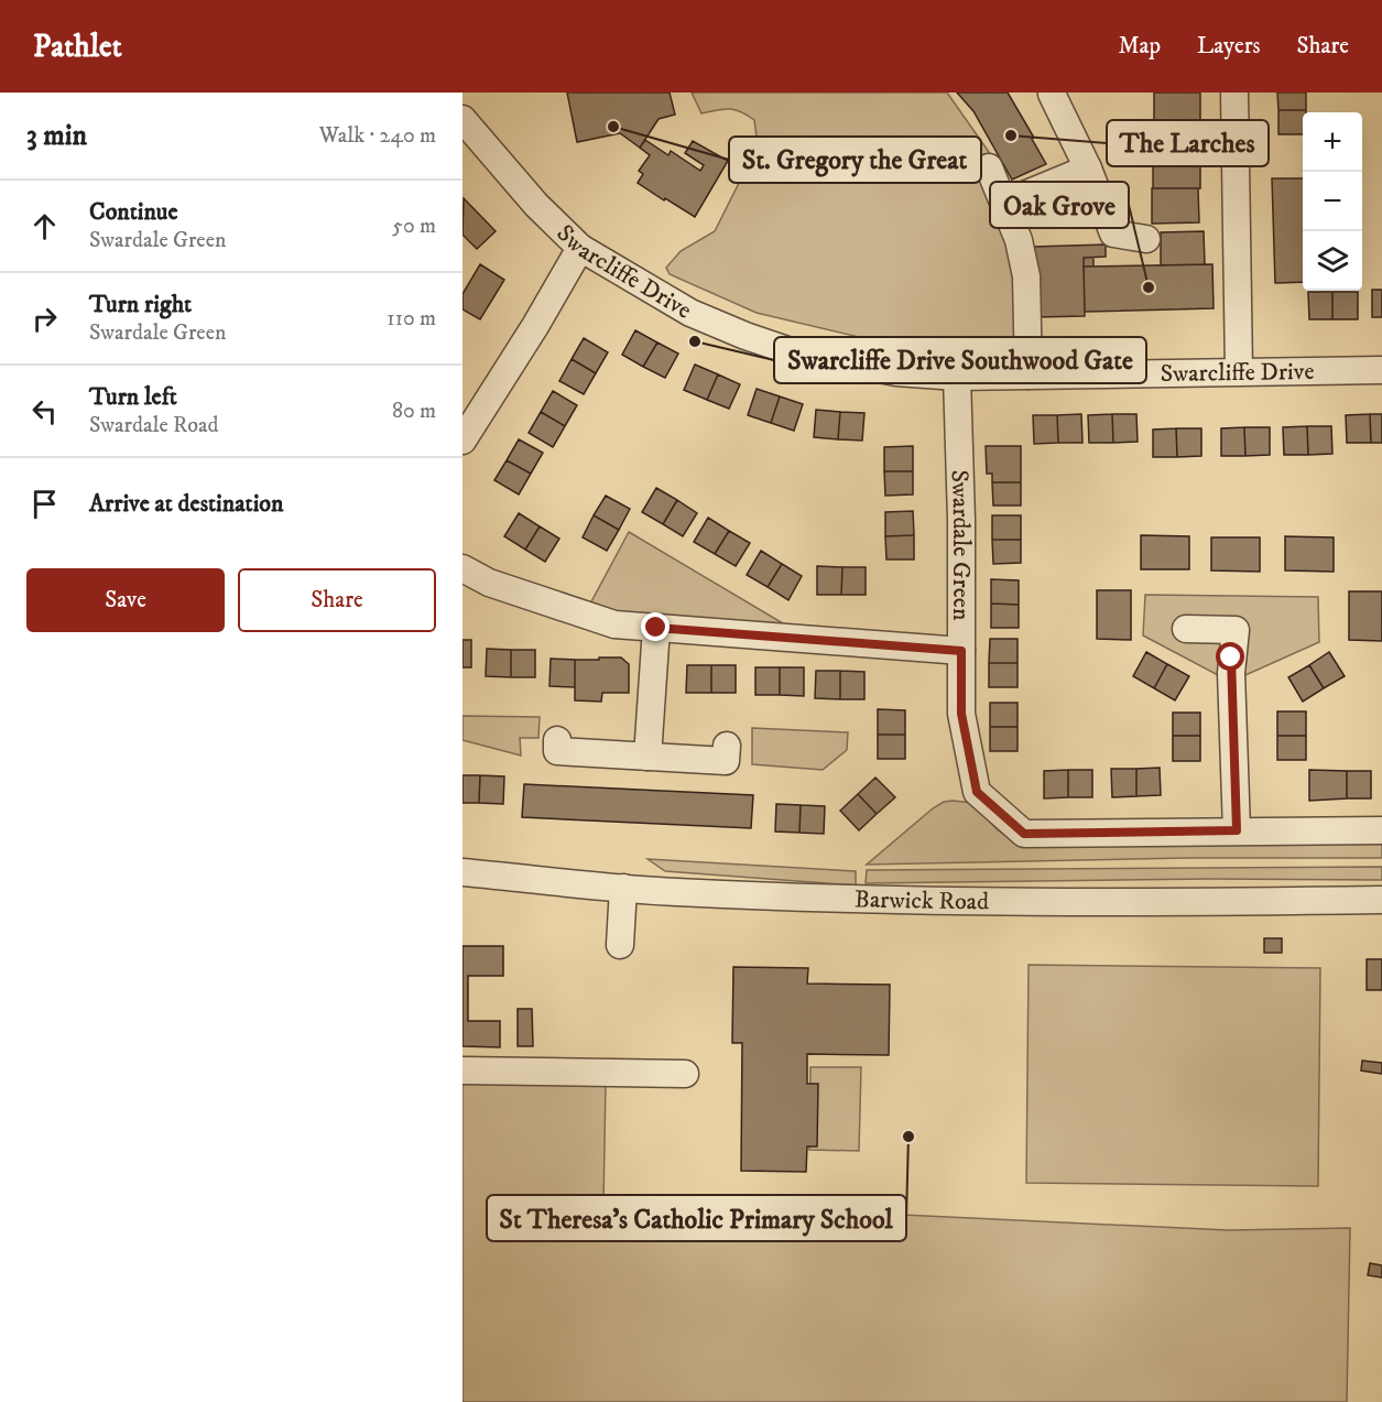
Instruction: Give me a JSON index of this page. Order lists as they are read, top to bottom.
{
  "streets": {
    "street": ["Swarcliffe Drive", "Swardale Green", "Barwick Road"]
  },
  "crossings": [
    ["Swarcliffe Drive", "Swardale Green"]
  ],
  "places": [
    "St. Gregory the Great",
    "The Larches",
    "Oak Grove",
    "Swarcliffe Drive Southwood Gate",
    "St Theresa's Catholic Primary School"
  ],
  "page": {
    "header": "Pathlet",
    "nav": ["Map", "Layers", "Share"],
    "heading": ["3 min", "Walk · 240 m"],
    "map_buttons": ["+", "−"],
    "list": [
      ["Continue", "Swardale Green", "50 m"],
      ["Turn right", "Swardale Green", "110 m"],
      ["Turn left", "Swardale Road", "80 m"],
      "Arrive at destination"
    ],
    "buttons": ["Save", "Share"]
  }
}
